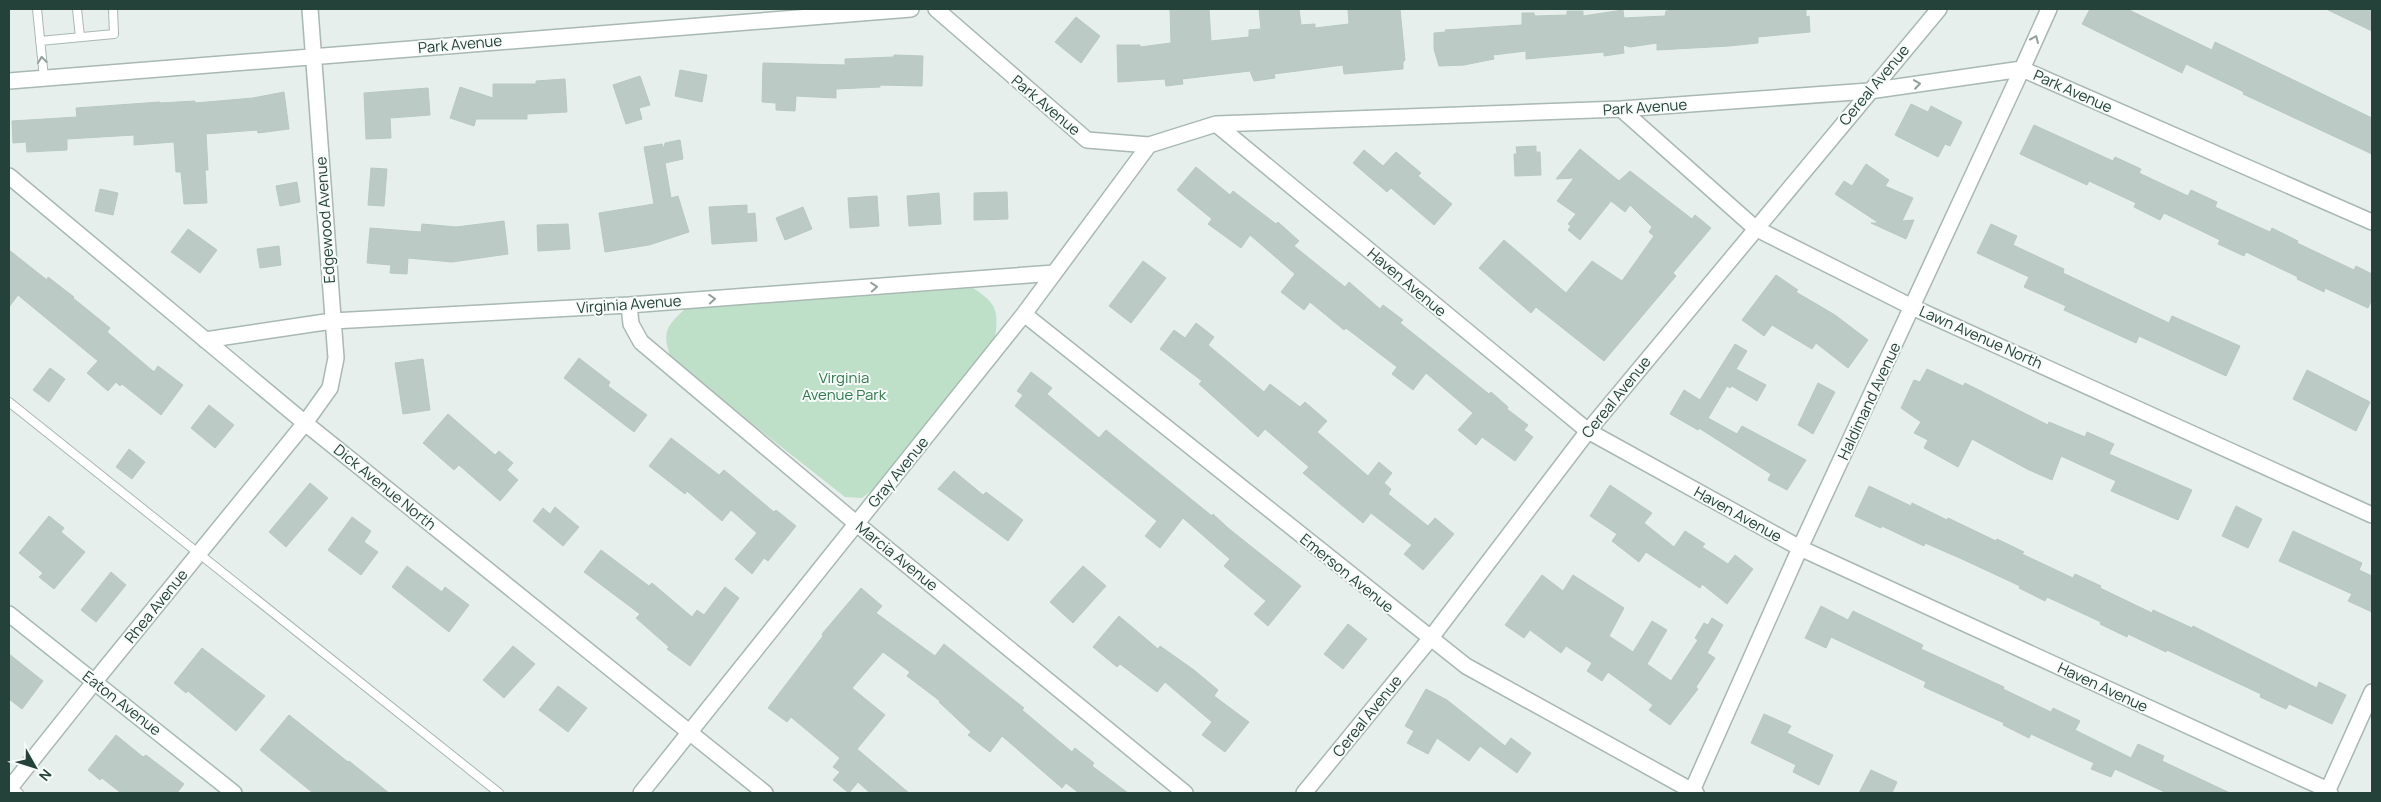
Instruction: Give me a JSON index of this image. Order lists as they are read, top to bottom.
{
  "streets": {
    "street": [
      "Park Avenue",
      "Cereal Avenue",
      "Edgewood Avenue",
      "Haven Avenue",
      "Virginia Avenue",
      "Lawn Avenue North",
      "Haldimand Avenue",
      "Gray Avenue",
      "Dick Avenue North",
      "Marcia Avenue",
      "Emerson Avenue",
      "Rhea Avenue",
      "Eaton Avenue"
    ]
  },
  "crossings": [
    ["Park Avenue", "Cereal Avenue"],
    ["Park Avenue", "Edgewood Avenue"],
    ["Park Avenue", "Haven Avenue"],
    ["Park Avenue", "Lawn Avenue North"],
    ["Park Avenue", "Haldimand Avenue"],
    ["Park Avenue", "Gray Avenue"],
    ["Cereal Avenue", "Haven Avenue"],
    ["Cereal Avenue", "Lawn Avenue North"],
    ["Cereal Avenue", "Emerson Avenue"],
    ["Edgewood Avenue", "Virginia Avenue"],
    ["Edgewood Avenue", "Dick Avenue North"],
    ["Edgewood Avenue", "Rhea Avenue"],
    ["Haven Avenue", "Haldimand Avenue"],
    ["Virginia Avenue", "Gray Avenue"],
    ["Virginia Avenue", "Dick Avenue North"],
    ["Virginia Avenue", "Marcia Avenue"],
    ["Lawn Avenue North", "Haldimand Avenue"],
    ["Haldimand Avenue", "Emerson Avenue"],
    ["Gray Avenue", "Dick Avenue North"],
    ["Gray Avenue", "Marcia Avenue"],
    ["Gray Avenue", "Emerson Avenue"],
    ["Dick Avenue North", "Rhea Avenue"],
    ["Rhea Avenue", "Eaton Avenue"]
  ],
  "one_way": ["Virginia Avenue"],
  "parks": ["Virginia Avenue Park"],
  "north": "bottom right"
}
